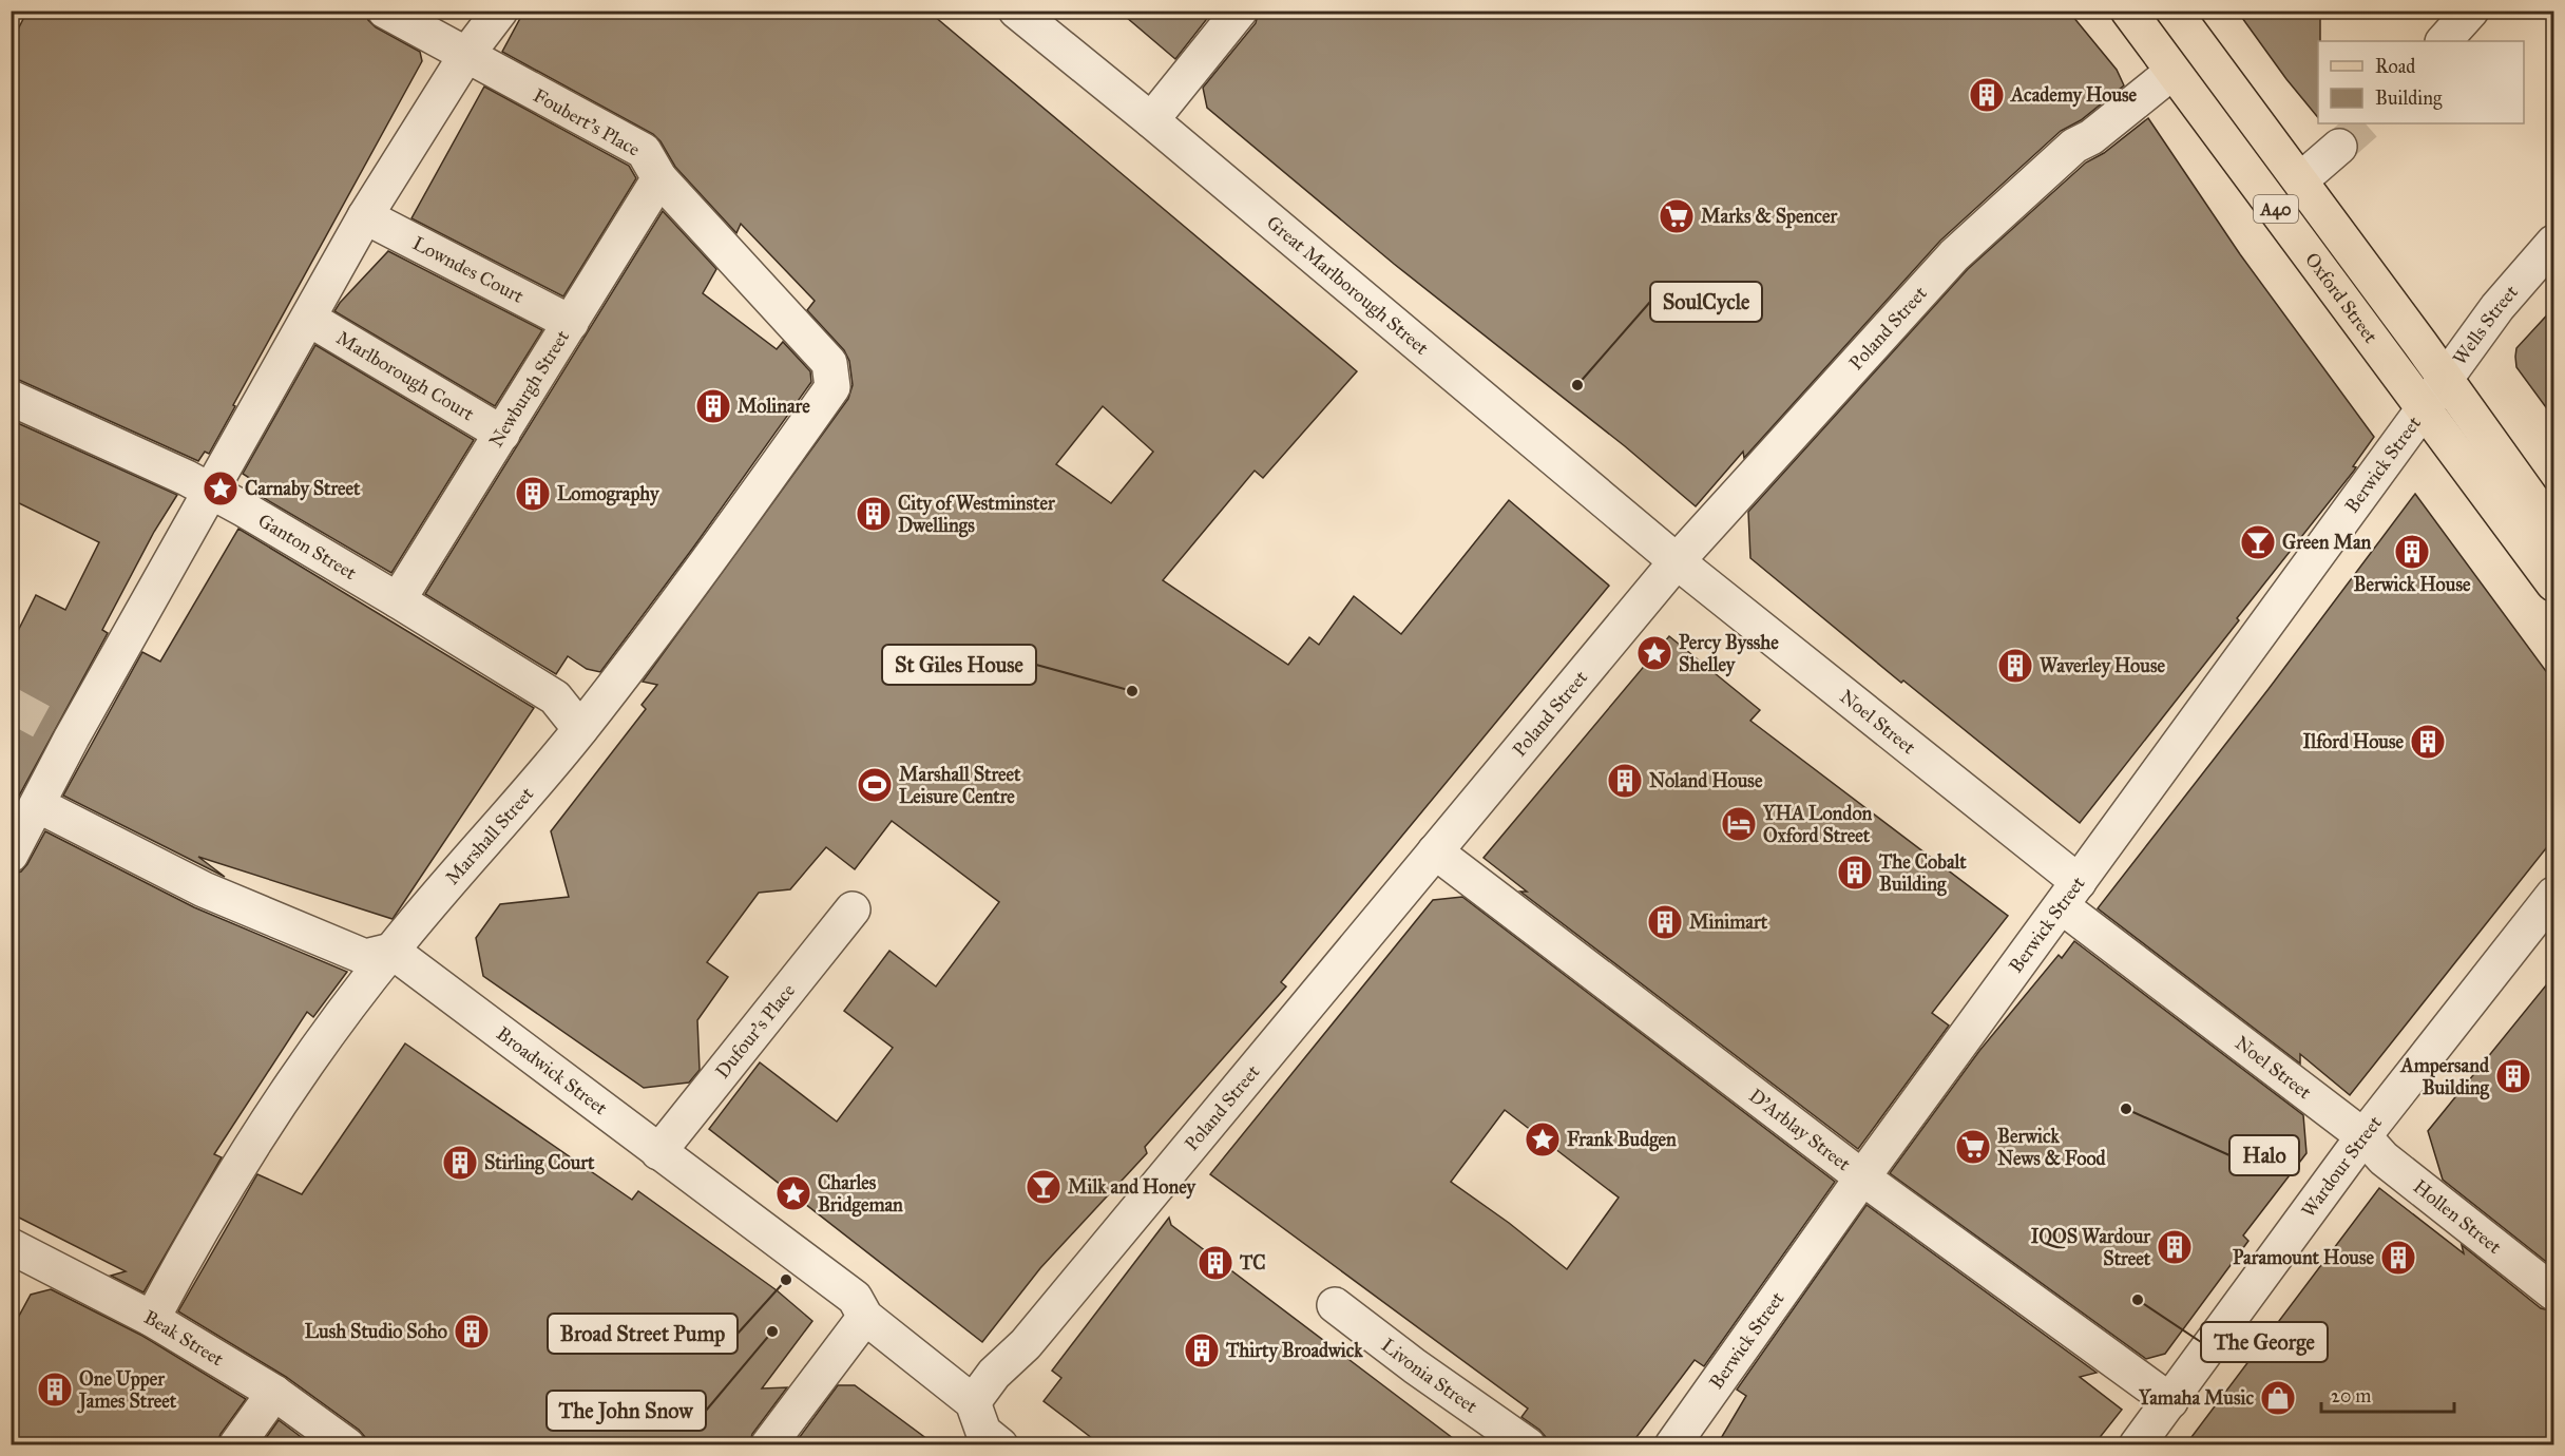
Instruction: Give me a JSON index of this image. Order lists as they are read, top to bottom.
{
  "streets": {
    "main road": ["A40", "Oxford Street"],
    "street": [
      "Foubert's Place",
      "Lowndes Court",
      "Great Marlborough Street",
      "Wells Street",
      "Poland Street",
      "Marlborough Court",
      "Newburgh Street",
      "Berwick Street",
      "Ganton Street",
      "Noel Street",
      "Marshall Street",
      "Dufour's Place",
      "Broadwick Street",
      "D'Arblay Street",
      "Wardour Street",
      "Hollen Street",
      "Beak Street",
      "Livonia Street"
    ]
  },
  "crossings": [
    ["Foubert's Place", "Newburgh Street"],
    ["Foubert's Place", "Marshall Street"],
    ["Lowndes Court", "Newburgh Street"],
    ["Great Marlborough Street", "Poland Street"],
    ["Great Marlborough Street", "Noel Street"],
    ["Oxford Street", "Wells Street"],
    ["Oxford Street", "Poland Street"],
    ["Oxford Street", "Berwick Street"],
    ["Wells Street", "Berwick Street"],
    ["Poland Street", "Noel Street"],
    ["Poland Street", "Broadwick Street"],
    ["Poland Street", "D'Arblay Street"],
    ["Marlborough Court", "Newburgh Street"],
    ["Newburgh Street", "Ganton Street"],
    ["Berwick Street", "Noel Street"],
    ["Berwick Street", "D'Arblay Street"],
    ["Ganton Street", "Marshall Street"],
    ["Noel Street", "Wardour Street"],
    ["Noel Street", "Hollen Street"],
    ["Marshall Street", "Broadwick Street"],
    ["Marshall Street", "Beak Street"],
    ["Dufour's Place", "Broadwick Street"],
    ["D'Arblay Street", "Wardour Street"],
    ["Wardour Street", "Hollen Street"]
  ],
  "places": {
    "building": [
      "Academy House",
      "Molinare",
      "Lomography",
      "City of Westminster Dwellings",
      "Berwick House",
      "Waverley House",
      "Ilford House",
      "Noland House",
      "The Cobalt Building",
      "Minimart",
      "Ampersand Building",
      "Stirling Court",
      "IQOS Wardour Street",
      "Paramount House",
      "TC",
      "Lush Studio Soho",
      "Thirty Broadwick",
      "One Upper James Street"
    ],
    "supermarket": ["Marks & Spencer", "Berwick News & Food"],
    "other": [
      "SoulCycle",
      "St Giles House",
      "Halo",
      "Broad Street Pump",
      "The George",
      "The John Snow"
    ],
    "place": [
      "Carnaby Street",
      "Percy Bysshe Shelley",
      "Frank Budgen",
      "Charles Bridgeman"
    ],
    "bar": ["Green Man", "Milk and Honey"],
    "sports": ["Marshall Street Leisure Centre"],
    "hotel": ["YHA London Oxford Street"],
    "shop": ["Yamaha Music"]
  },
  "legend": ["Road", "Building"],
  "scale_bar": "20 m"
}
